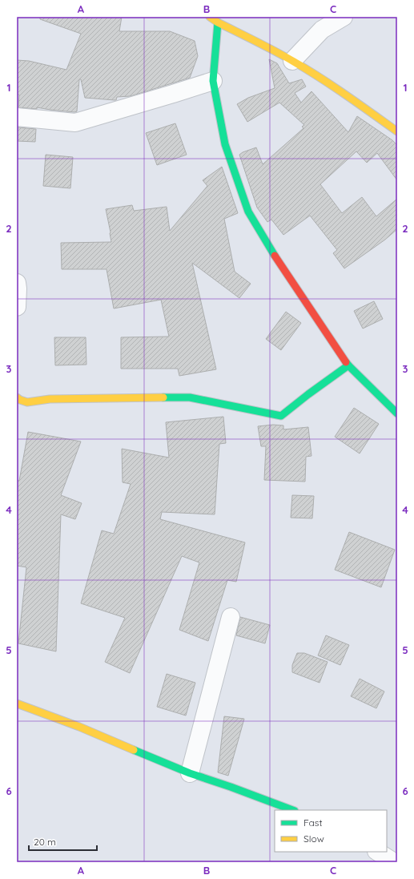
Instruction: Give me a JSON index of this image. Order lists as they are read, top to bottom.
{
  "legend": ["Fast", "Slow"],
  "scale_bar": "20 m",
  "grid": {
    "columns": ["A", "B", "C"],
    "rows": [
      "1",
      "2",
      "3",
      "4",
      "5",
      "6"
    ]
  }
}
